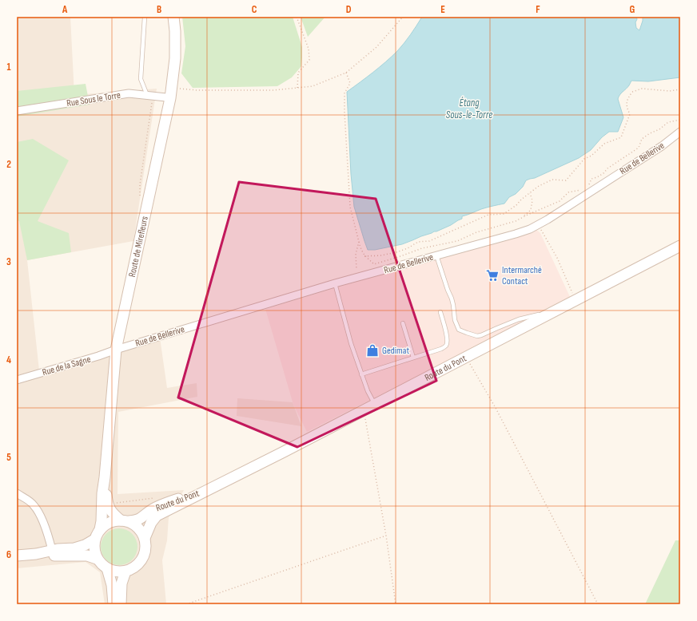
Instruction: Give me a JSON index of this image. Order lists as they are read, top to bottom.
{
  "streets": {
    "main road": ["Route de Mirefleurs", "Route du Pont"],
    "street": ["Rue Sous le Torre", "Rue de Bellerive", "Rue de la Sagne"]
  },
  "crossings": [
    ["Rue Sous le Torre", "Route de Mirefleurs"],
    ["Rue de Bellerive", "Route de Mirefleurs"],
    ["Rue de Bellerive", "Rue de la Sagne"],
    ["Route de Mirefleurs", "Rue de la Sagne"],
    ["Route de Mirefleurs", "Route du Pont"]
  ],
  "water": ["Étang Sous-le-Torre"],
  "places": {
    "supermarket": ["Intermarché Contact"],
    "shop": ["Gedimat"]
  },
  "grid": {
    "columns": [
      "A",
      "B",
      "C",
      "D",
      "E",
      "F",
      "G"
    ],
    "rows": [
      "1",
      "2",
      "3",
      "4",
      "5",
      "6"
    ]
  }
}
